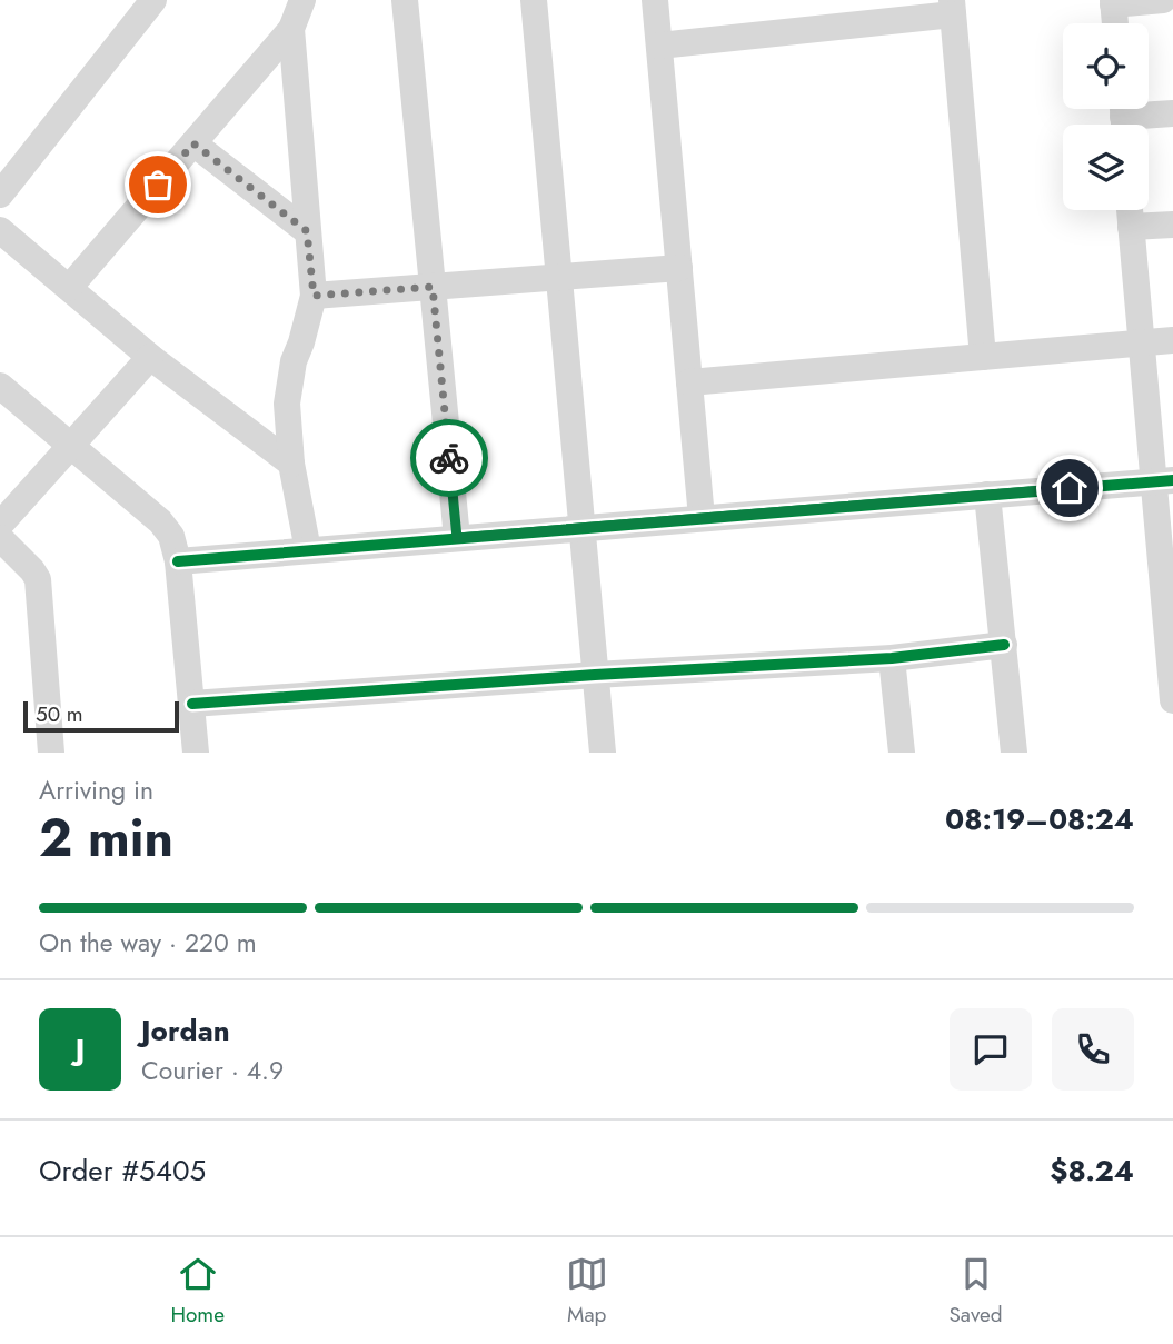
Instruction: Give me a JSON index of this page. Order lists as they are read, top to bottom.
{
  "scale_bar": "50 m",
  "page": {
    "scale": "50 m",
    "heading": ["2 min", "Arriving in", "08:19–08:24"],
    "panel": [
      "Jordan",
      "Courier · 4.9",
      "Order #5405",
      "$8.24"
    ],
    "bar": "On the way · 220 m",
    "round": "J",
    "tabs": ["Home", "Map", "Saved"]
  }
}
